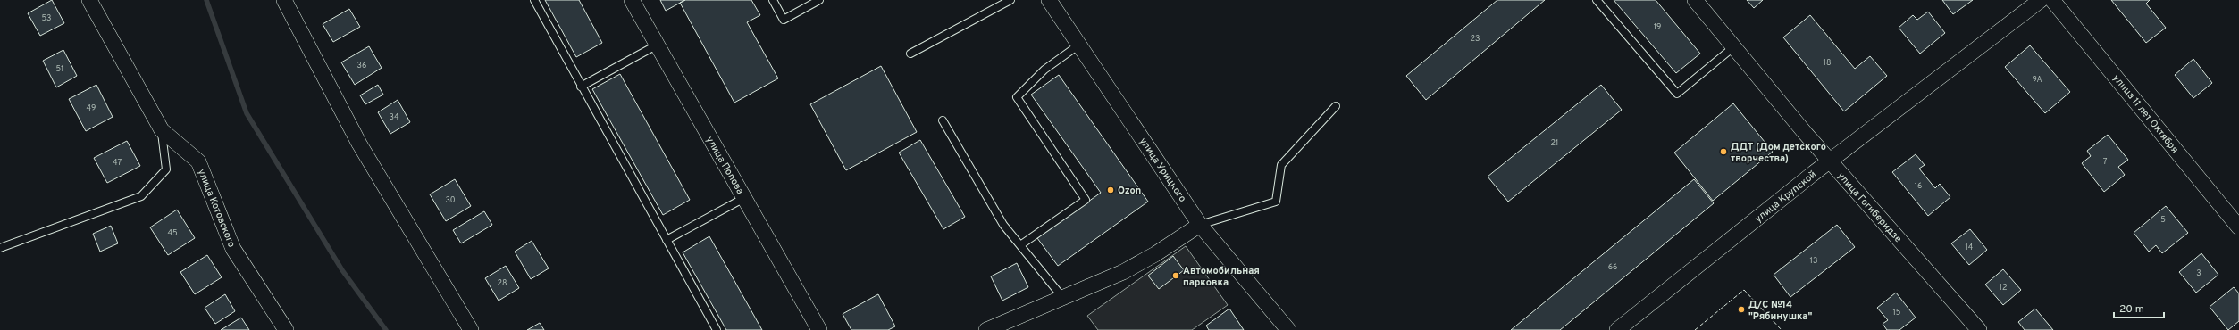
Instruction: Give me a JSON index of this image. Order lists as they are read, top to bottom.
{
  "streets": {
    "street": [
      "улица 11 лет Октября",
      "улица Попова",
      "улица Урицкого",
      "улица Крупской",
      "улица Гогиберидзе",
      "улица Котовского"
    ]
  },
  "crossings": [
    ["улица Крупской", "улица Гогиберидзе"]
  ],
  "places": [
    "ДДТ (Дом детского творчества)",
    "Ozon",
    "Автомобильная парковка",
    "Д/С №14 \"Рябинушка\""
  ],
  "house_numbers": [
    "53",
    "19",
    "23",
    "18",
    "36",
    "51",
    "9А",
    "49",
    "34",
    "21",
    "7",
    "47",
    "16",
    "30",
    "5",
    "45",
    "14",
    "13",
    "66",
    "3",
    "28",
    "12",
    "15"
  ],
  "scale_bar": "20 m"
}
